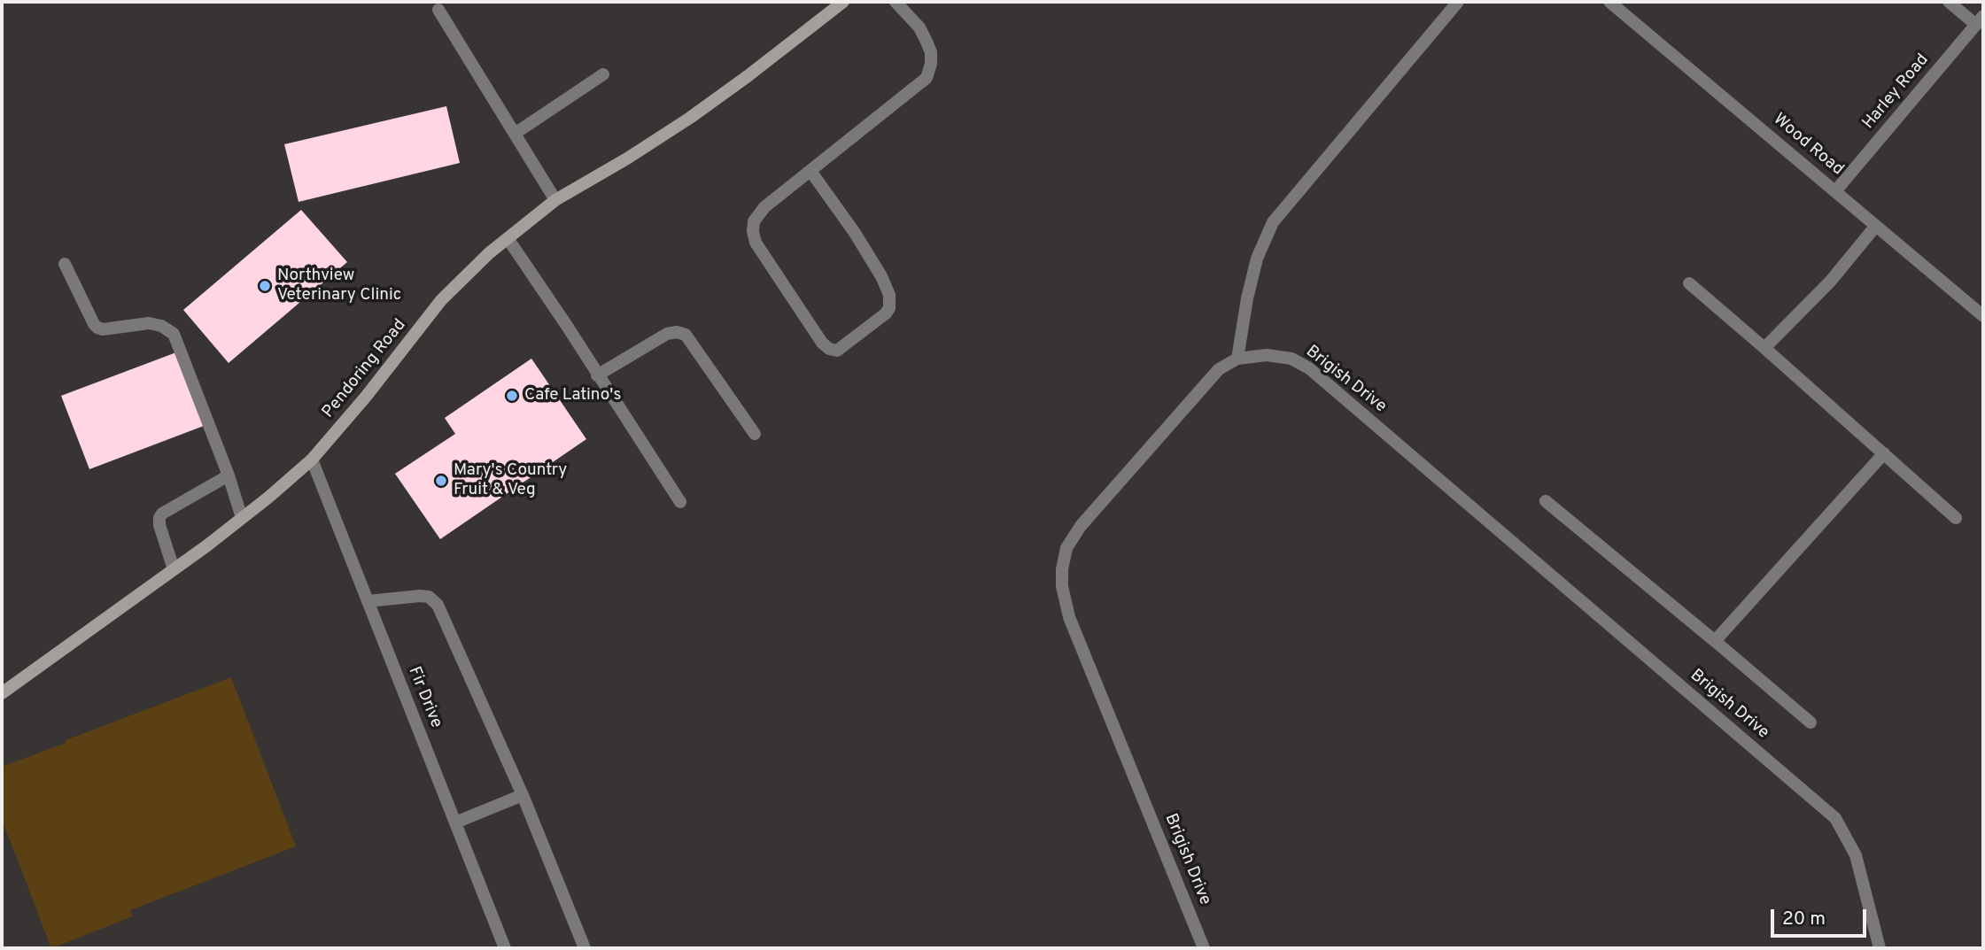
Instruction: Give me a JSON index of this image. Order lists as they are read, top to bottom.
{
  "streets": {
    "main road": ["Pendoring Road"],
    "street": [
      "Harley Road",
      "Wood Road",
      "Brigish Drive",
      "Fir Drive"
    ]
  },
  "crossings": [
    ["Harley Road", "Wood Road"],
    ["Pendoring Road", "Fir Drive"]
  ],
  "places": ["Northview Veterinary Clinic", "Cafe Latino's", "Mary's Country Fruit & Veg"],
  "scale_bar": "20 m"
}
